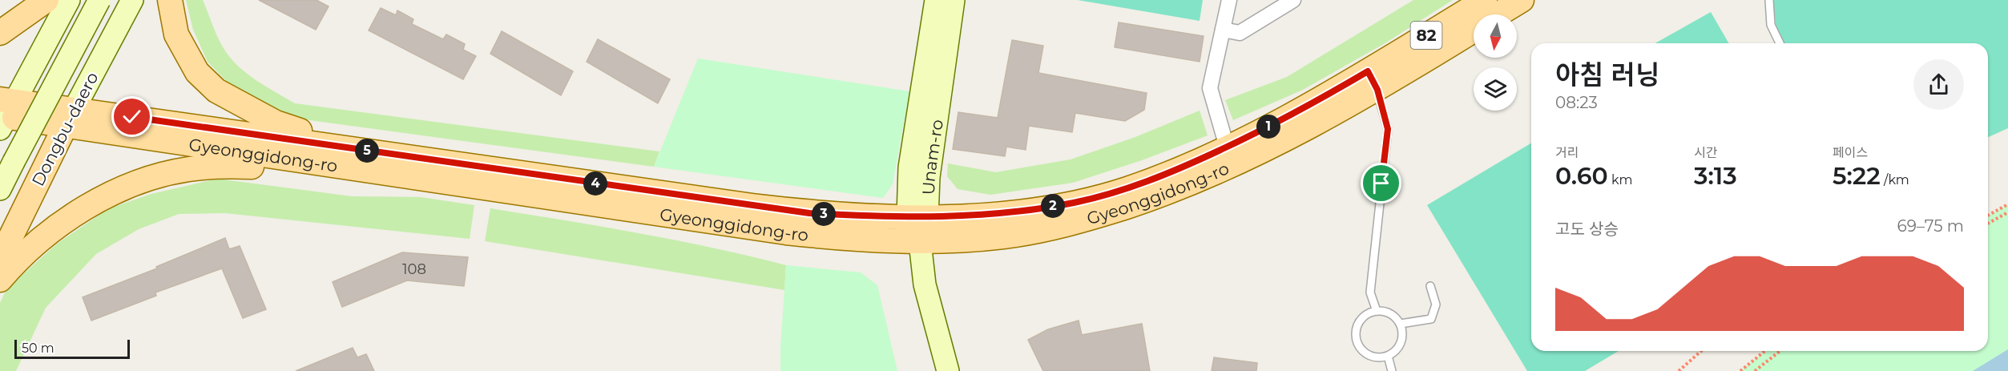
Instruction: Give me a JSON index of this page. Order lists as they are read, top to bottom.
{
  "streets": {
    "main road": ["82", "Dongbu-daero", "Gyeonggidong-ro"],
    "street": ["Unam-ro"]
  },
  "crossings": [
    ["Dongbu-daero", "Gyeonggidong-ro"],
    ["Gyeonggidong-ro", "Unam-ro"]
  ],
  "house_numbers": ["108"],
  "scale_bar": "50 m",
  "north": "bottom",
  "page": {
    "heading": ["아침 러닝", "08:23"],
    "pins": [
      "1",
      "5",
      "4",
      "2",
      "3"
    ],
    "stats": [
      ["거리", "0.60 km"],
      ["시간", "3:13"],
      ["페이스", "5:22 /km"]
    ],
    "chart": ["고도 상승", "69–75 m"],
    "scale": "50 m"
  }
}
